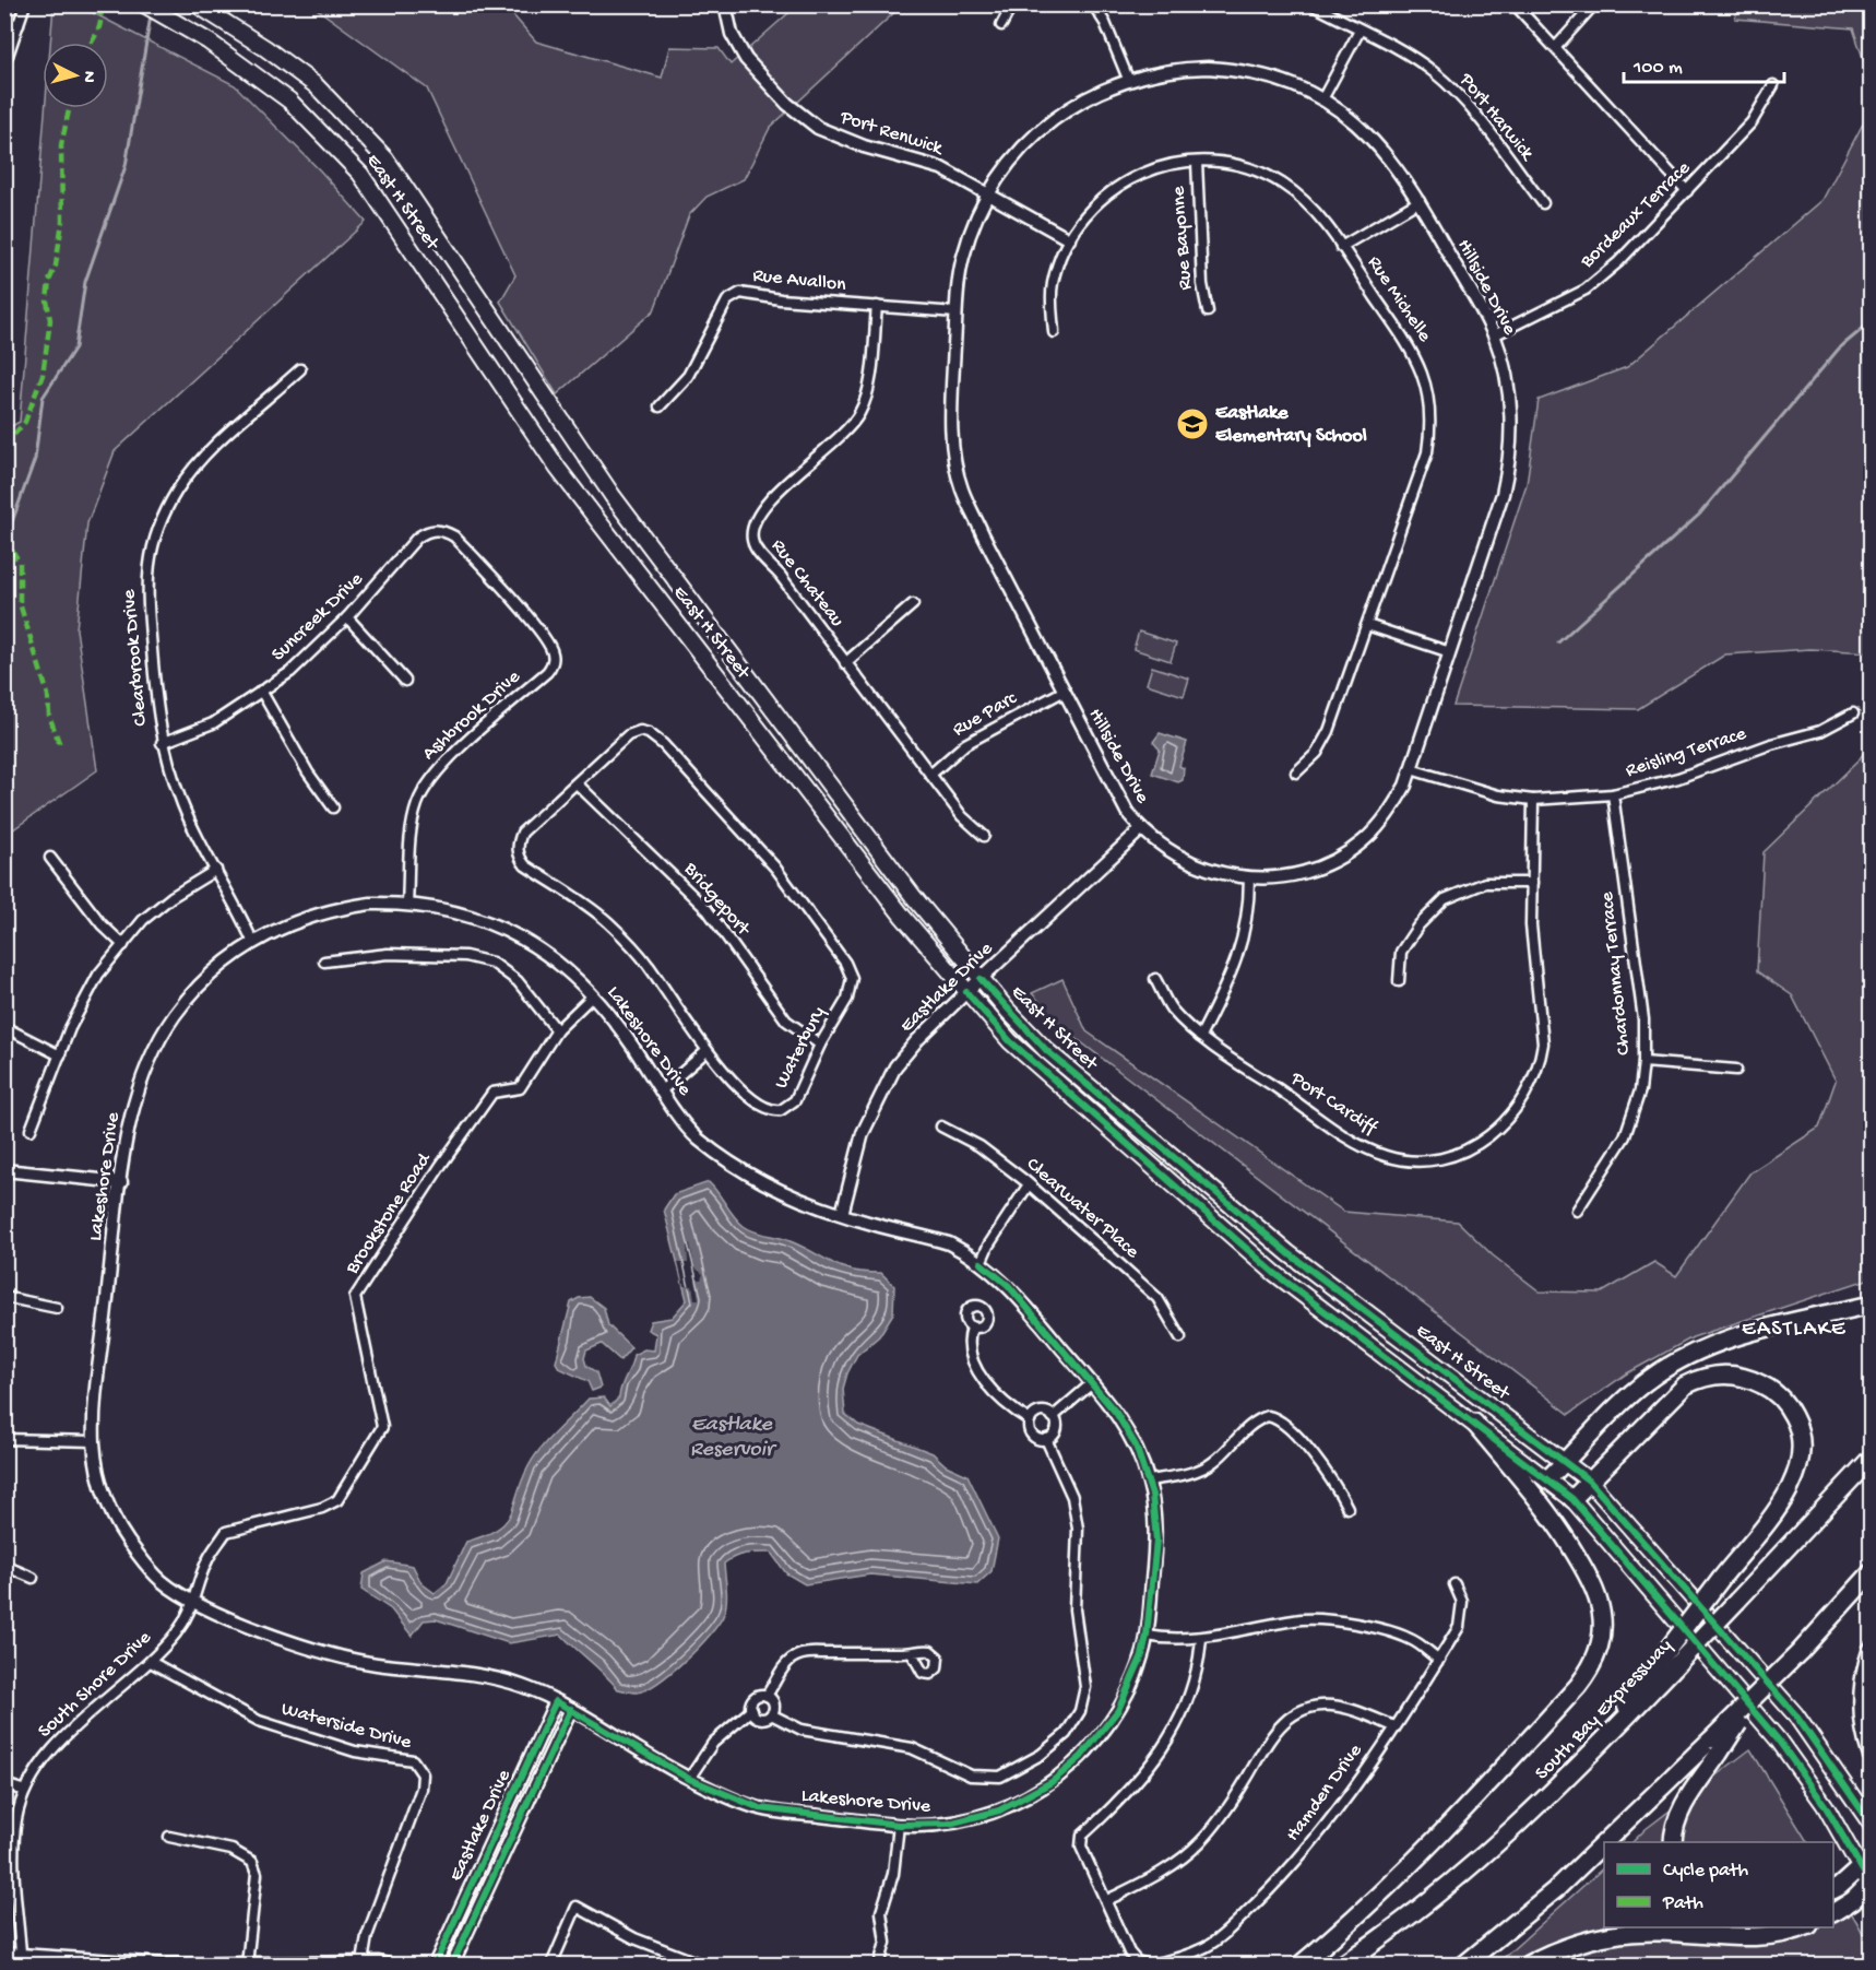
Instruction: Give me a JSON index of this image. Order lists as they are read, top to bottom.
{
  "streets": {
    "highway": ["South Bay Expressway"],
    "main road": ["East H Street"],
    "street": [
      "Port Harwick",
      "Port Renwick",
      "Bordeaux Terrace",
      "Rue Bayonne",
      "Rue Avallon",
      "Hillside Drive",
      "Rue Michelle",
      "Rue Chateau",
      "Suncreek Drive",
      "Clearbrook Drive",
      "Rue Parc",
      "Ashbrook Drive",
      "Reisling Terrace",
      "Bridgeport",
      "Chardonnay Terrace",
      "Eastlake Drive",
      "Lakeshore Drive",
      "Waterbury",
      "Port Cardiff",
      "Clearwater Place",
      "Brookstone Road",
      "South Shore Drive",
      "Waterside Drive",
      "Hamden Drive"
    ]
  },
  "crossings": [
    ["Port Renwick", "Hillside Drive"],
    ["Port Renwick", "Rue Michelle"],
    ["East H Street", "Eastlake Drive"],
    ["Bordeaux Terrace", "Hillside Drive"],
    ["Rue Bayonne", "Rue Michelle"],
    ["Rue Avallon", "Hillside Drive"],
    ["Rue Avallon", "Rue Chateau"],
    ["Hillside Drive", "Rue Parc"],
    ["Hillside Drive", "Reisling Terrace"],
    ["Hillside Drive", "Eastlake Drive"],
    ["Rue Chateau", "Rue Parc"],
    ["Suncreek Drive", "Clearbrook Drive"],
    ["Suncreek Drive", "Ashbrook Drive"],
    ["Clearbrook Drive", "Lakeshore Drive"],
    ["Ashbrook Drive", "Lakeshore Drive"],
    ["Reisling Terrace", "Chardonnay Terrace"],
    ["Reisling Terrace", "Port Cardiff"],
    ["Bridgeport", "Waterbury"],
    ["Eastlake Drive", "Lakeshore Drive"],
    ["Lakeshore Drive", "Brookstone Road"],
    ["Lakeshore Drive", "South Shore Drive"],
    ["Brookstone Road", "South Shore Drive"],
    ["South Shore Drive", "Waterside Drive"]
  ],
  "districts": ["EASTLAKE"],
  "water": ["Eastlake Reservoir"],
  "places": {
    "school or university": ["Eastlake Elementary School"]
  },
  "legend": ["Cycle path", "Path"],
  "scale_bar": "100 m",
  "north": "right"
}
